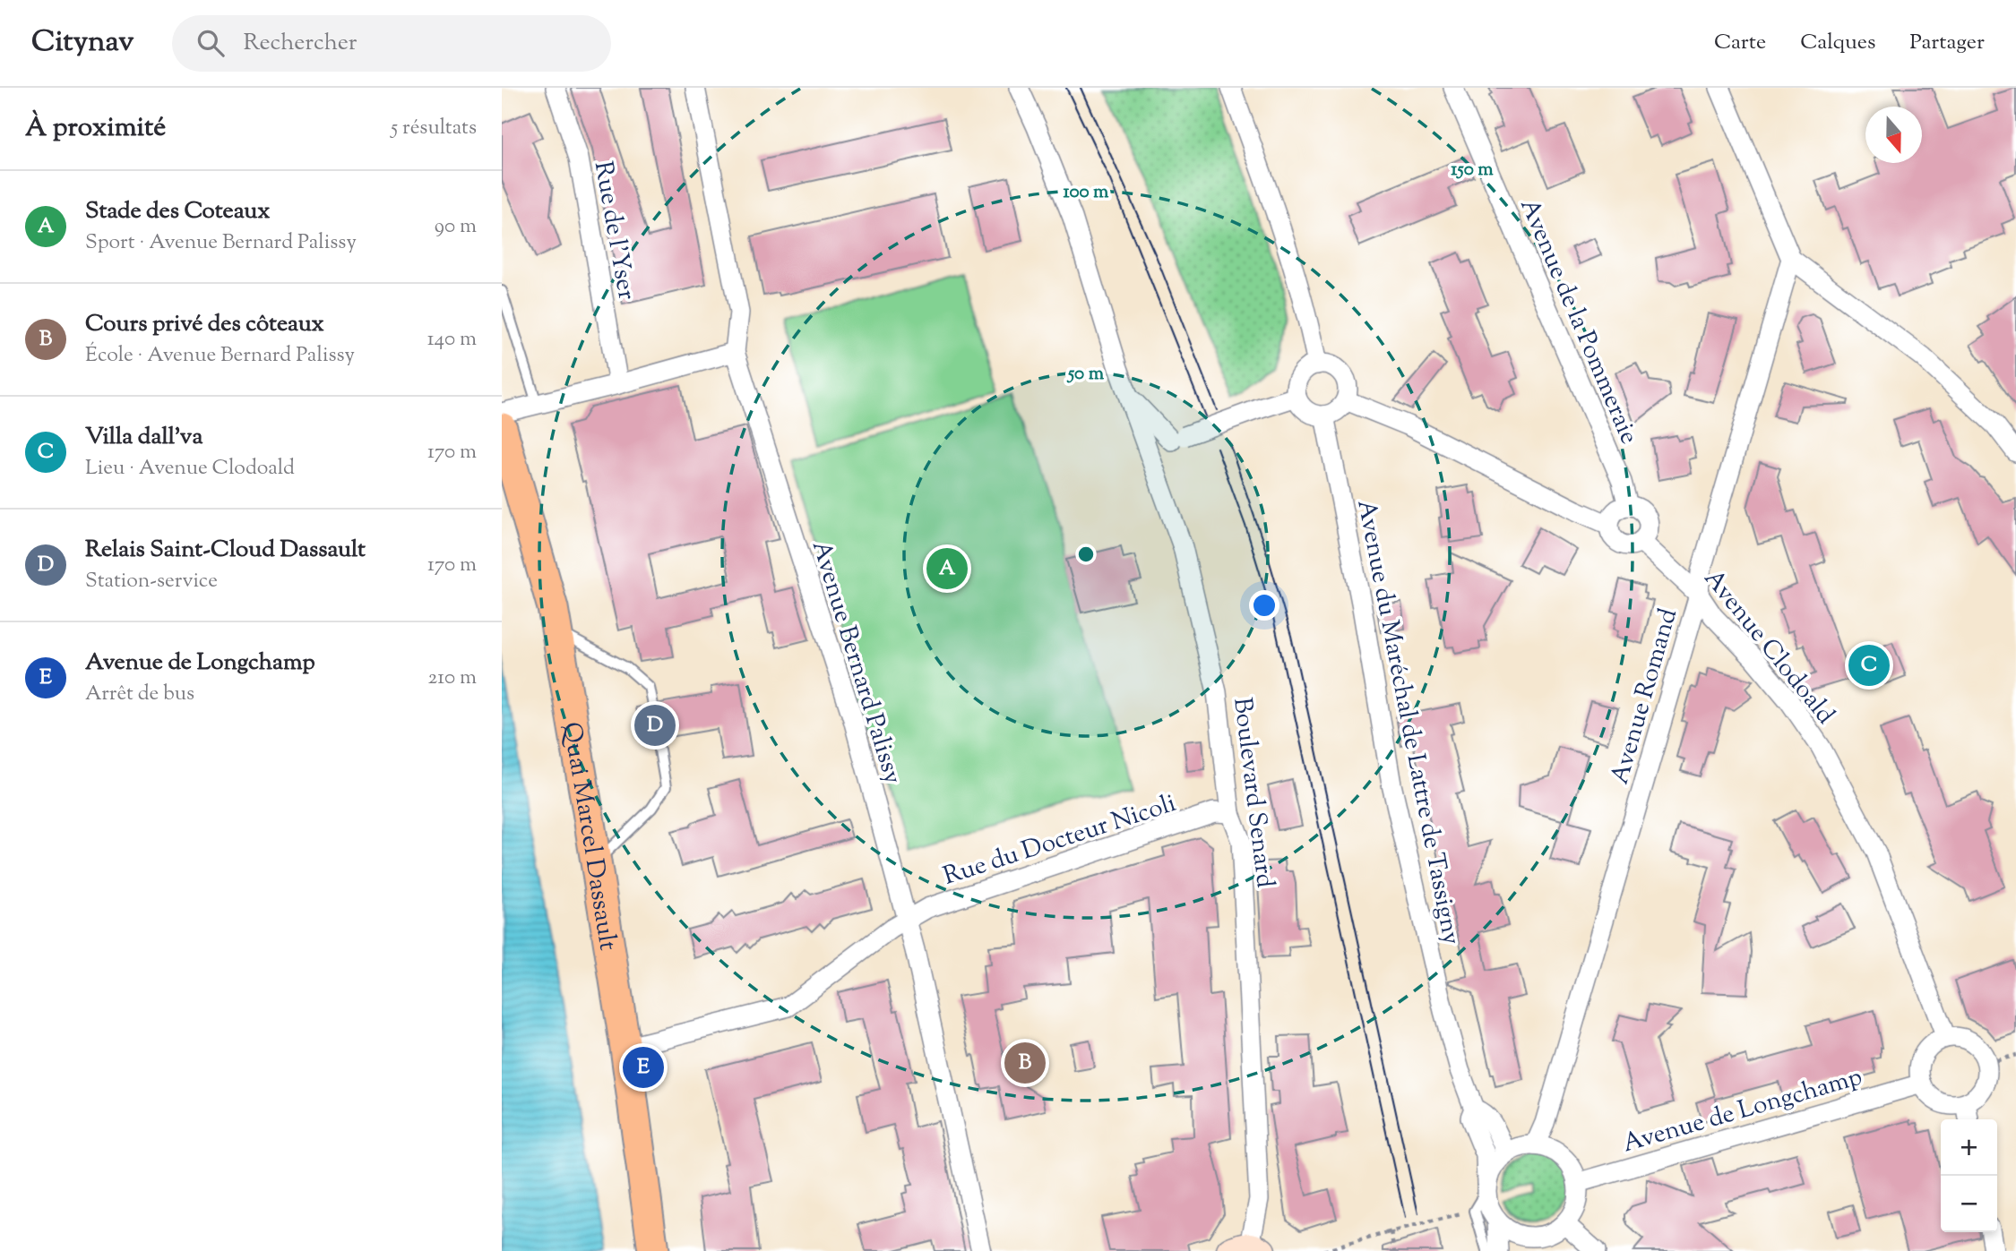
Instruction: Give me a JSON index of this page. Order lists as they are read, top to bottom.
{
  "streets": {
    "main road": ["Quai Marcel Dassault"],
    "street": [
      "Rue de l'Yser",
      "Avenue de la Pommeraie",
      "Avenue Clodoald",
      "Avenue Bernard Palissy",
      "Avenue Romand",
      "Avenue du Maréchal de Lattre de Tassigny",
      "Boulevard Senard",
      "Rue du Docteur Nicoli",
      "Avenue de Longchamp"
    ]
  },
  "crossings": [
    ["Avenue de la Pommeraie", "Avenue Clodoald"],
    ["Avenue Clodoald", "Avenue Romand"],
    ["Avenue Clodoald", "Avenue de Longchamp"],
    ["Avenue Bernard Palissy", "Rue du Docteur Nicoli"],
    ["Avenue Romand", "Avenue du Maréchal de Lattre de Tassigny"],
    ["Avenue Romand", "Avenue de Longchamp"],
    ["Avenue du Maréchal de Lattre de Tassigny", "Avenue de Longchamp"],
    ["Boulevard Senard", "Rue du Docteur Nicoli"],
    ["Quai Marcel Dassault", "Rue du Docteur Nicoli"]
  ],
  "north": "bottom",
  "page": {
    "header": "Citynav",
    "search": "Rechercher",
    "nav": ["Carte", "Calques", "Partager"],
    "heading": ["À proximité", "5 résultats"],
    "list": [
      {
        "mark": "A",
        "name": "Stade des Coteaux",
        "note": "Sport · Avenue Bernard Palissy",
        "value": "90 m"
      },
      {
        "mark": "B",
        "name": "Cours privé des côteaux",
        "note": "École · Avenue Bernard Palissy",
        "value": "140 m"
      },
      {
        "mark": "C",
        "name": "Villa dall’va",
        "note": "Lieu · Avenue Clodoald",
        "value": "170 m"
      },
      {
        "mark": "D",
        "name": "Relais Saint-Cloud Dassault",
        "note": "Station-service",
        "value": "170 m"
      },
      {
        "mark": "E",
        "name": "Avenue de Longchamp",
        "note": "Arrêt de bus",
        "value": "210 m"
      }
    ],
    "pins": [
      "A",
      "C",
      "D",
      "B",
      "E"
    ],
    "map_buttons": ["+", "−"]
  },
  "rings": ["150 m", "100 m", "50 m"]
}
